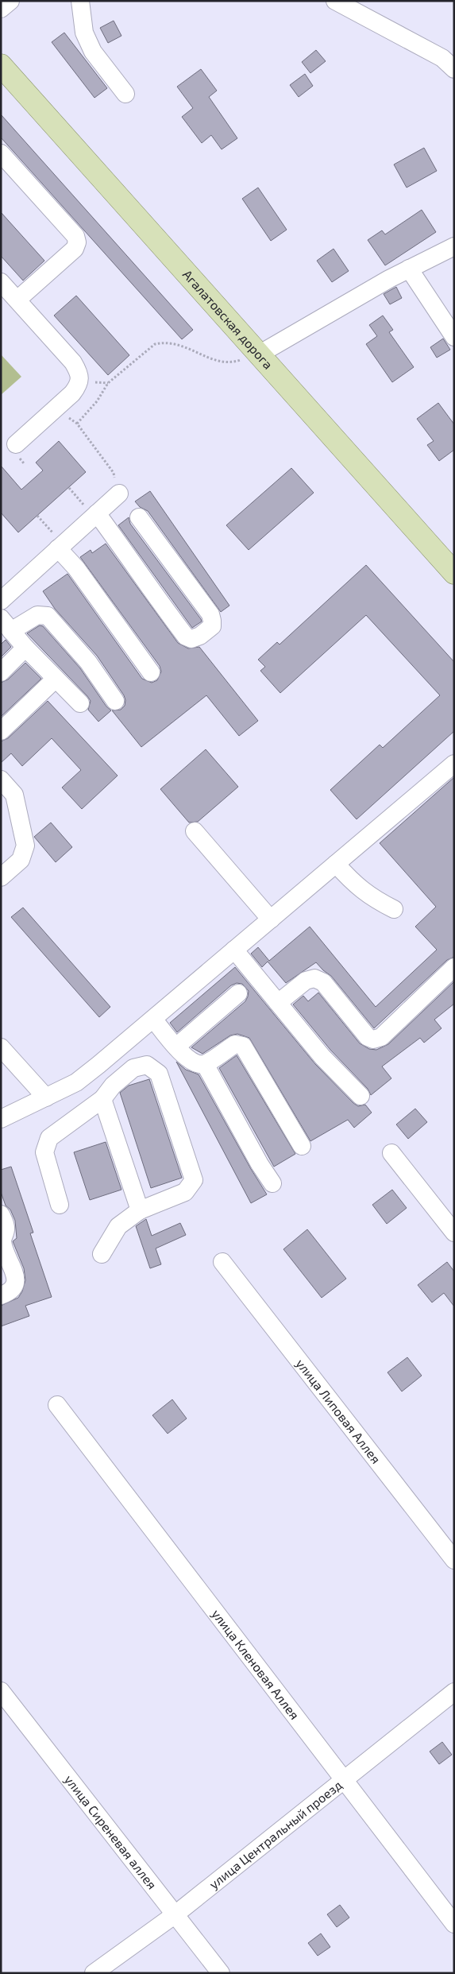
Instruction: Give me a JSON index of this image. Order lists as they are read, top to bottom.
{
  "streets": {
    "main road": ["Агалатовская дорога"],
    "street": [
      "улица Липовая Аллея",
      "улица Кленовая Аллея",
      "улица Сиреневая аллея",
      "улица Центральный проезд"
    ]
  },
  "crossings": [
    ["улица Кленовая Аллея", "улица Центральный проезд"],
    ["улица Сиреневая аллея", "улица Центральный проезд"]
  ]
}
